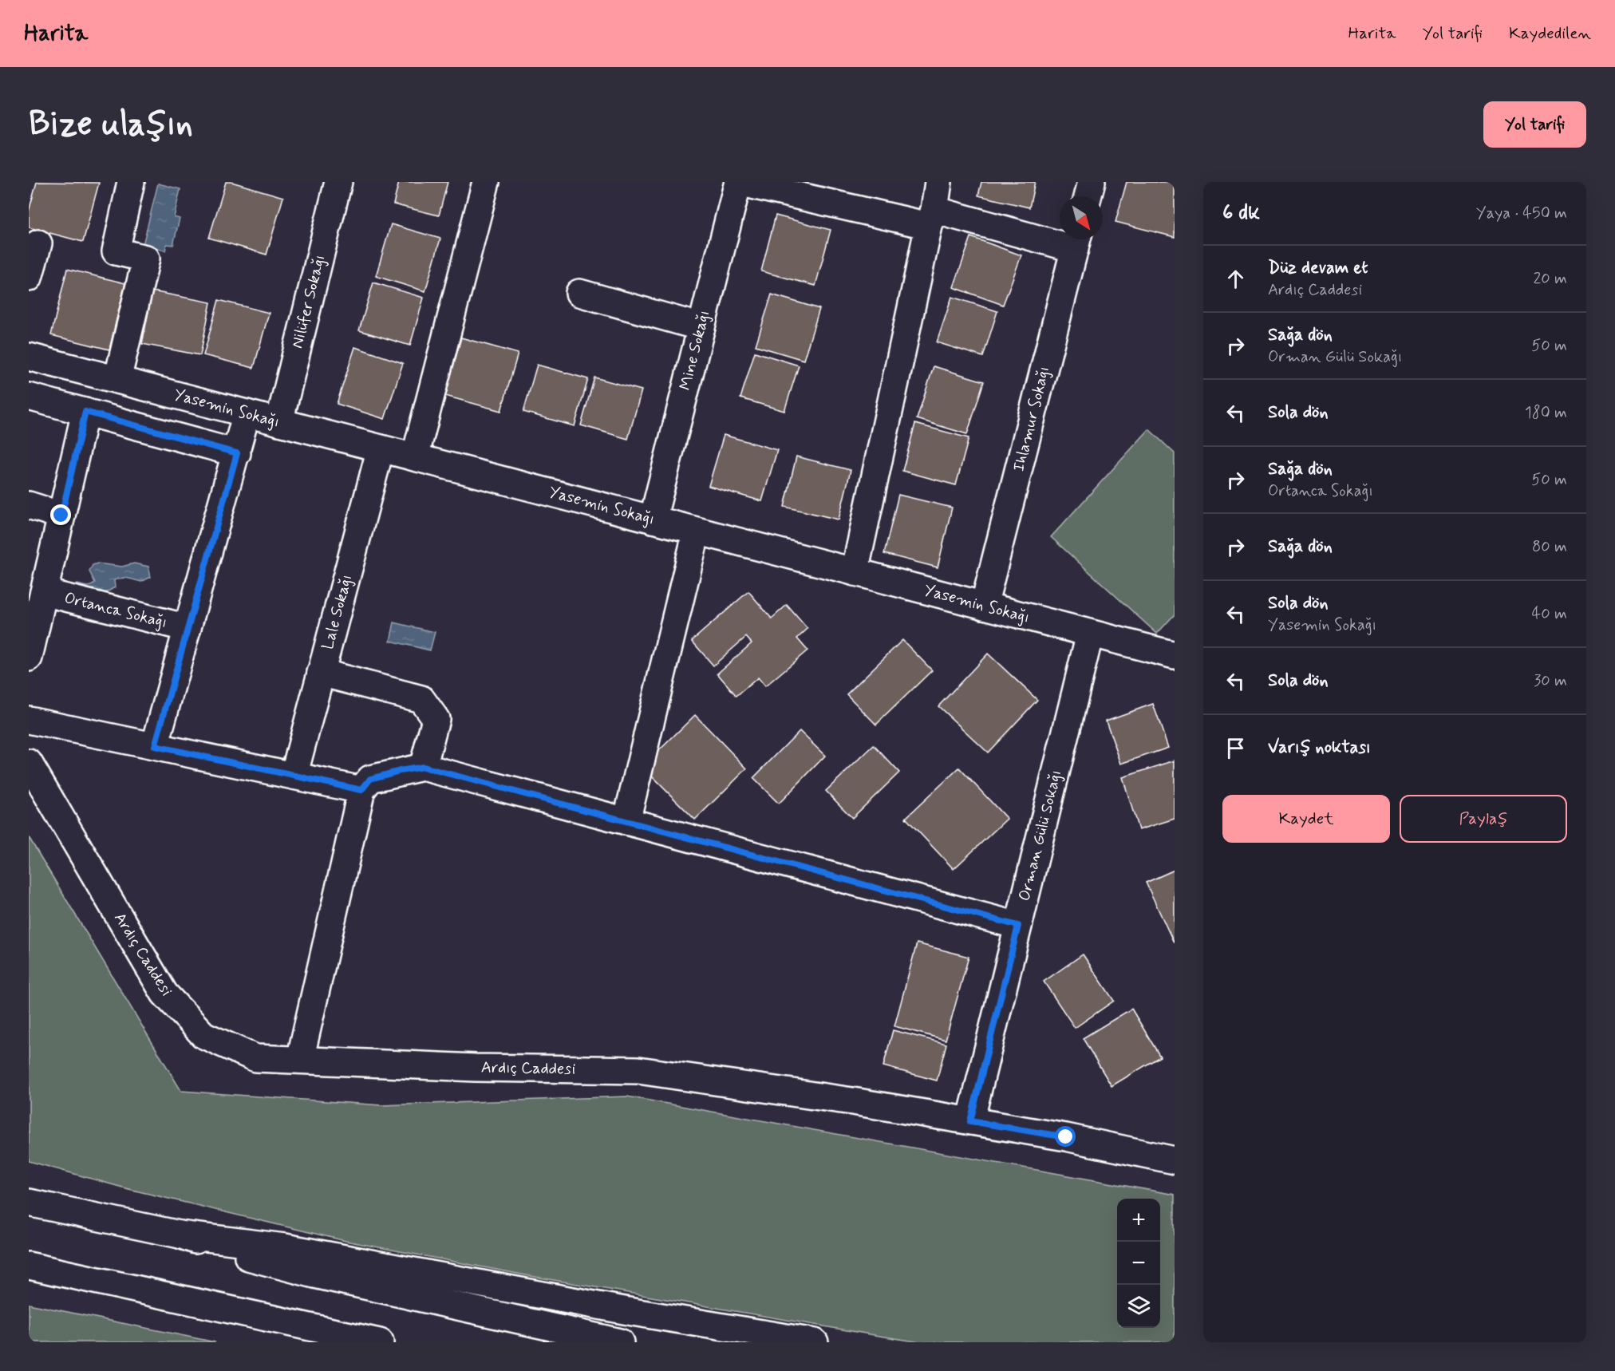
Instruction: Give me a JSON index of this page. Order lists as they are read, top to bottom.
{
  "streets": {
    "main road": [
      "Nilüfer Sokağı",
      "Mine Sokağı",
      "Yasemin Sokağı",
      "Ihlamur Sokağı",
      "Ortanca Sokağı",
      "Lale Sokağı",
      "Orman Gülü Sokağı",
      "Ardıç Caddesi"
    ]
  },
  "crossings": [
    ["Nilüfer Sokağı", "Yasemin Sokağı"],
    ["Mine Sokağı", "Yasemin Sokağı"],
    ["Yasemin Sokağı", "Ihlamur Sokağı"],
    ["Yasemin Sokağı", "Lale Sokağı"],
    ["Yasemin Sokağı", "Orman Gülü Sokağı"],
    ["Orman Gülü Sokağı", "Ardıç Caddesi"]
  ],
  "north": "bottom right",
  "page": {
    "header": "Harita",
    "nav": ["Harita", "Yol tarifi", "Kaydedilen"],
    "buttons": [
      "Yol tarifi",
      ["Kaydet", "Paylaş"]
    ],
    "title": "Bize ulaşın",
    "heading": ["6 dk", "Yaya · 450 m"],
    "list": [
      ["Düz devam et", "Ardıç Caddesi", "20 m"],
      ["Sağa dön", "Orman Gülü Sokağı", "50 m"],
      ["Sola dön", "180 m"],
      ["Sağa dön", "Ortanca Sokağı", "50 m"],
      ["Sağa dön", "80 m"],
      ["Sola dön", "Yasemin Sokağı", "40 m"],
      ["Sola dön", "30 m"],
      "Varış noktası"
    ],
    "map_buttons": ["+", "−"]
  }
}
